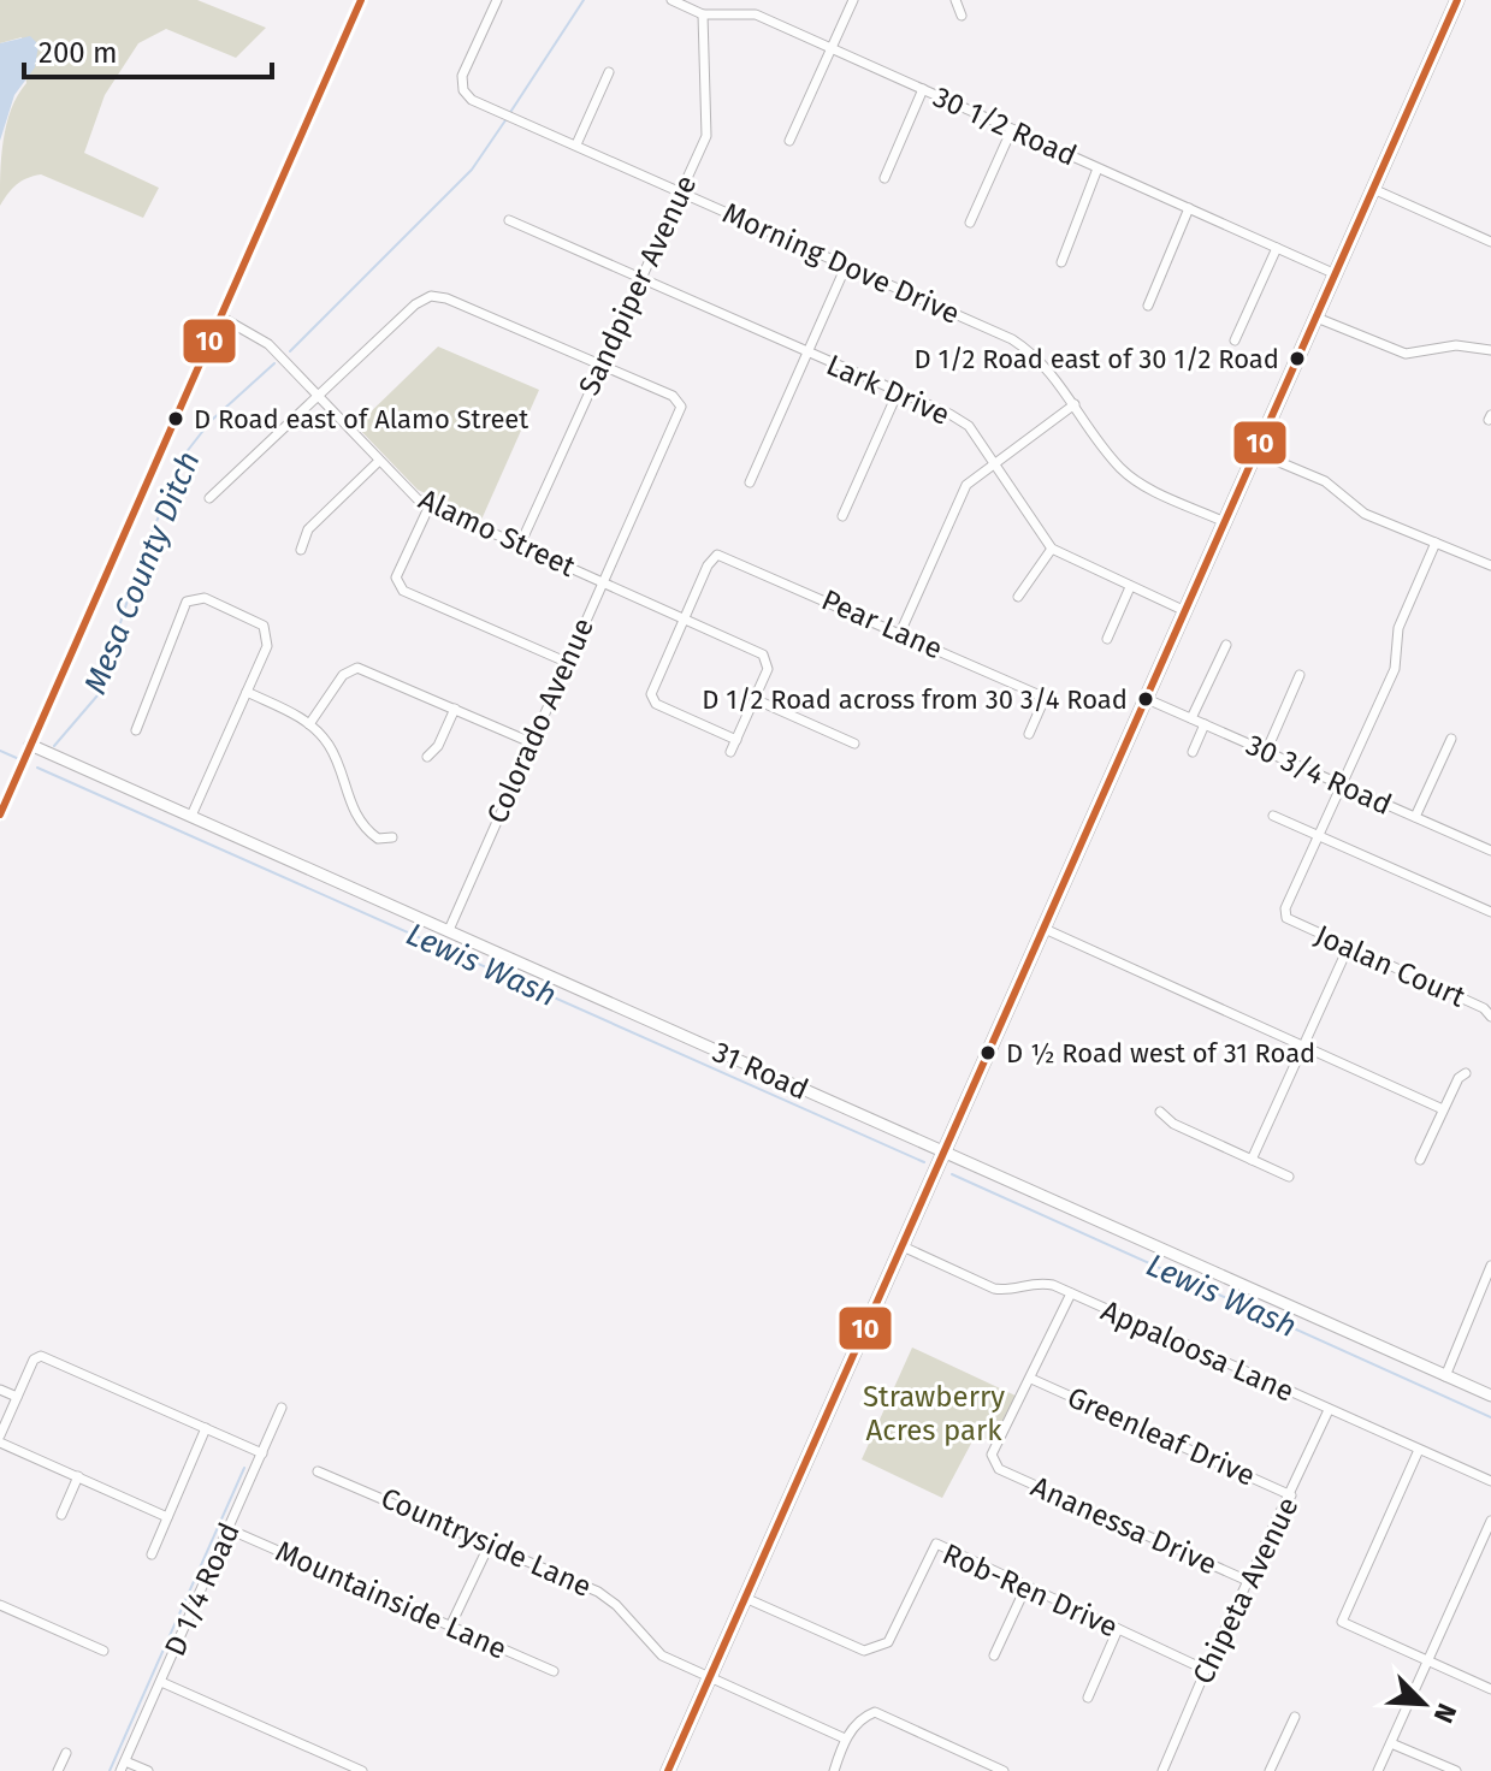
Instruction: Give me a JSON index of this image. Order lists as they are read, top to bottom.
{
  "streets": {
    "street": [
      "30 1/2 Road",
      "Morning Dove Drive",
      "Sandpiper Avenue",
      "Lark Drive",
      "Alamo Street",
      "Pear Lane",
      "Colorado Avenue",
      "30 3/4 Road",
      "Joalan Court",
      "31 Road",
      "Appaloosa Lane",
      "Greenleaf Drive",
      "Ananessa Drive",
      "Countryside Lane",
      "D 1/4 Road",
      "Rob-Ren Drive",
      "Chipeta Avenue",
      "Mountainside Lane"
    ]
  },
  "crossings": [
    ["30 1/2 Road", "Sandpiper Avenue"],
    ["Morning Dove Drive", "Sandpiper Avenue"],
    ["Sandpiper Avenue", "Lark Drive"],
    ["Sandpiper Avenue", "Alamo Street"],
    ["Sandpiper Avenue", "Colorado Avenue"],
    ["Alamo Street", "Pear Lane"],
    ["Alamo Street", "Colorado Avenue"],
    ["Colorado Avenue", "31 Road"],
    ["Appaloosa Lane", "Chipeta Avenue"],
    ["Greenleaf Drive", "Ananessa Drive"],
    ["Greenleaf Drive", "Chipeta Avenue"],
    ["Ananessa Drive", "Chipeta Avenue"],
    ["D 1/4 Road", "Mountainside Lane"],
    ["Rob-Ren Drive", "Chipeta Avenue"]
  ],
  "water": ["Mesa County Ditch", "Lewis Wash"],
  "parks": ["Strawberry Acres park"],
  "places": [
    "D 1/2 Road east of 30 1/2 Road",
    "D Road east of Alamo Street",
    "D 1/2 Road across from 30 3/4 Road",
    "D ½ Road west of 31 Road"
  ],
  "lines": ["transit line 10"],
  "scale_bar": "200 m",
  "north": "bottom right"
}
